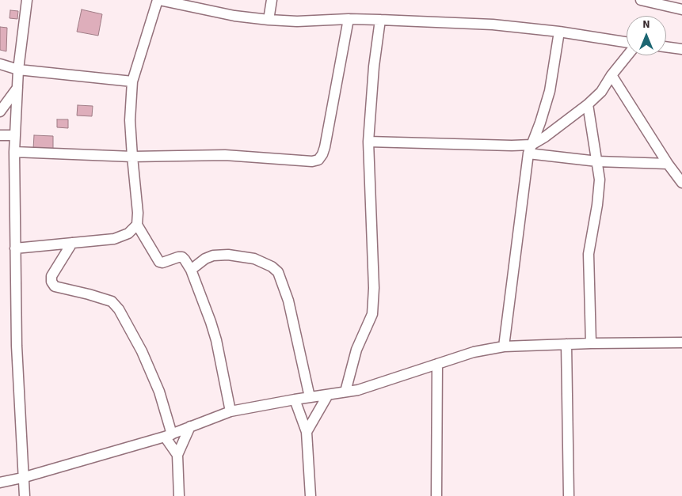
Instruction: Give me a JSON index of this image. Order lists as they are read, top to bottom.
{
  "north": "top"
}
